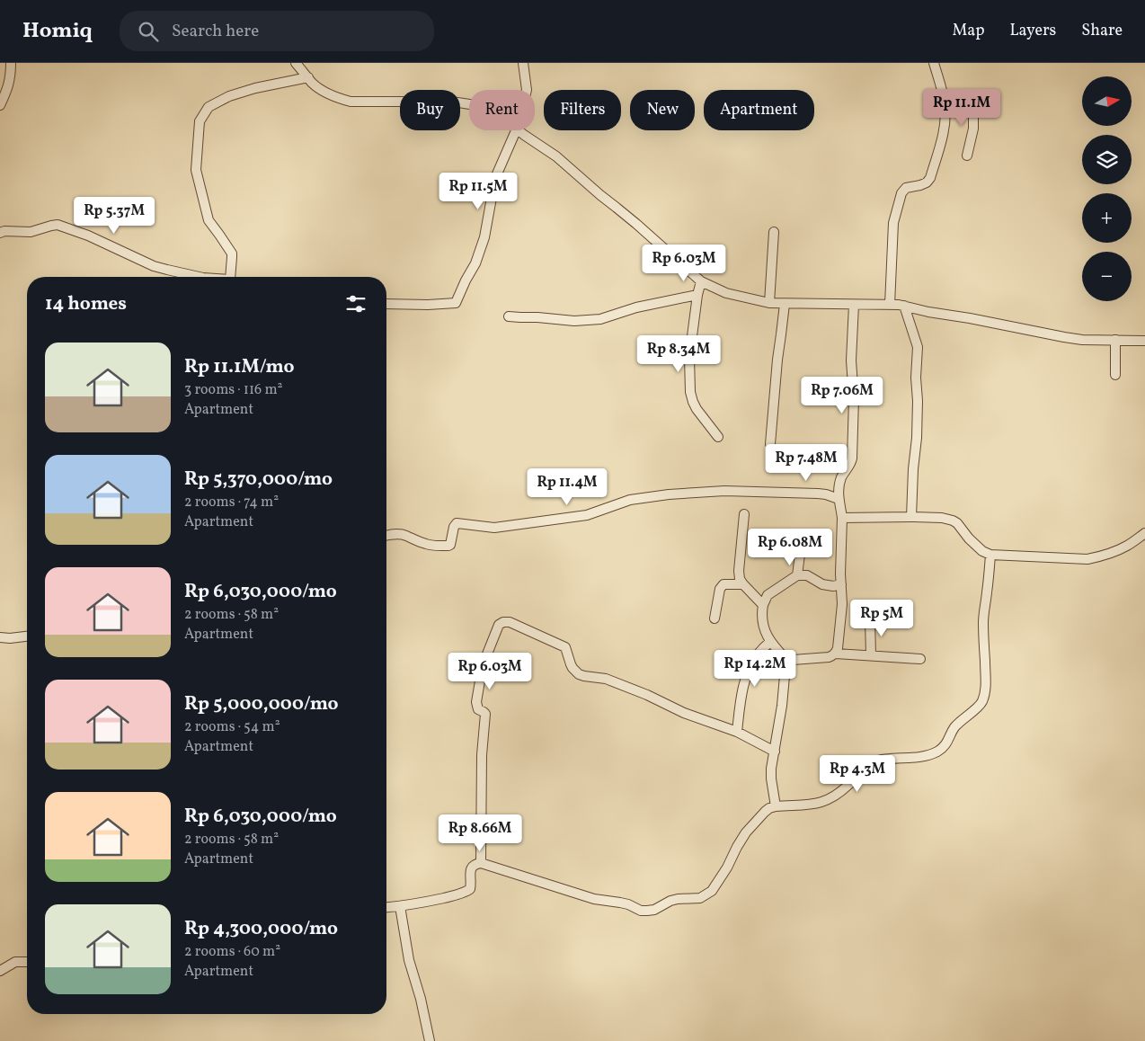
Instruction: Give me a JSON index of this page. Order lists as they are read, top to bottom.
{
  "north": "right",
  "page": {
    "header": "Homiq",
    "search": "Search here",
    "nav": ["Map", "Layers", "Share"],
    "map_buttons": ["+", "−"],
    "price": [
      "Rp 11.1M",
      "Rp 11.5M",
      "Rp 5.37M",
      "Rp 6.03M",
      "Rp 8.34M",
      "Rp 7.06M",
      "Rp 7.48M",
      "Rp 11.4M",
      "Rp 6.08M",
      "Rp 5M",
      "Rp 14.2M",
      "Rp 6.03M",
      "Rp 4.3M",
      "Rp 8.66M"
    ],
    "chip": [
      "Buy",
      "Rent",
      "Filters",
      "New",
      "Apartment"
    ],
    "heading": "14 homes",
    "list": [
      {
        "name": "Rp 11.1M/mo",
        "note": "3 rooms · 116 m² · Apartment"
      },
      {
        "name": "Rp 5,370,000/mo",
        "note": "2 rooms · 74 m² · Apartment"
      },
      {
        "name": "Rp 6,030,000/mo",
        "note": "2 rooms · 58 m² · Apartment"
      },
      {
        "name": "Rp 5,000,000/mo",
        "note": "2 rooms · 54 m² · Apartment"
      },
      {
        "name": "Rp 6,030,000/mo",
        "note": "2 rooms · 58 m² · Apartment"
      },
      {
        "name": "Rp 4,300,000/mo",
        "note": "2 rooms · 60 m² · Apartment"
      }
    ]
  }
}
